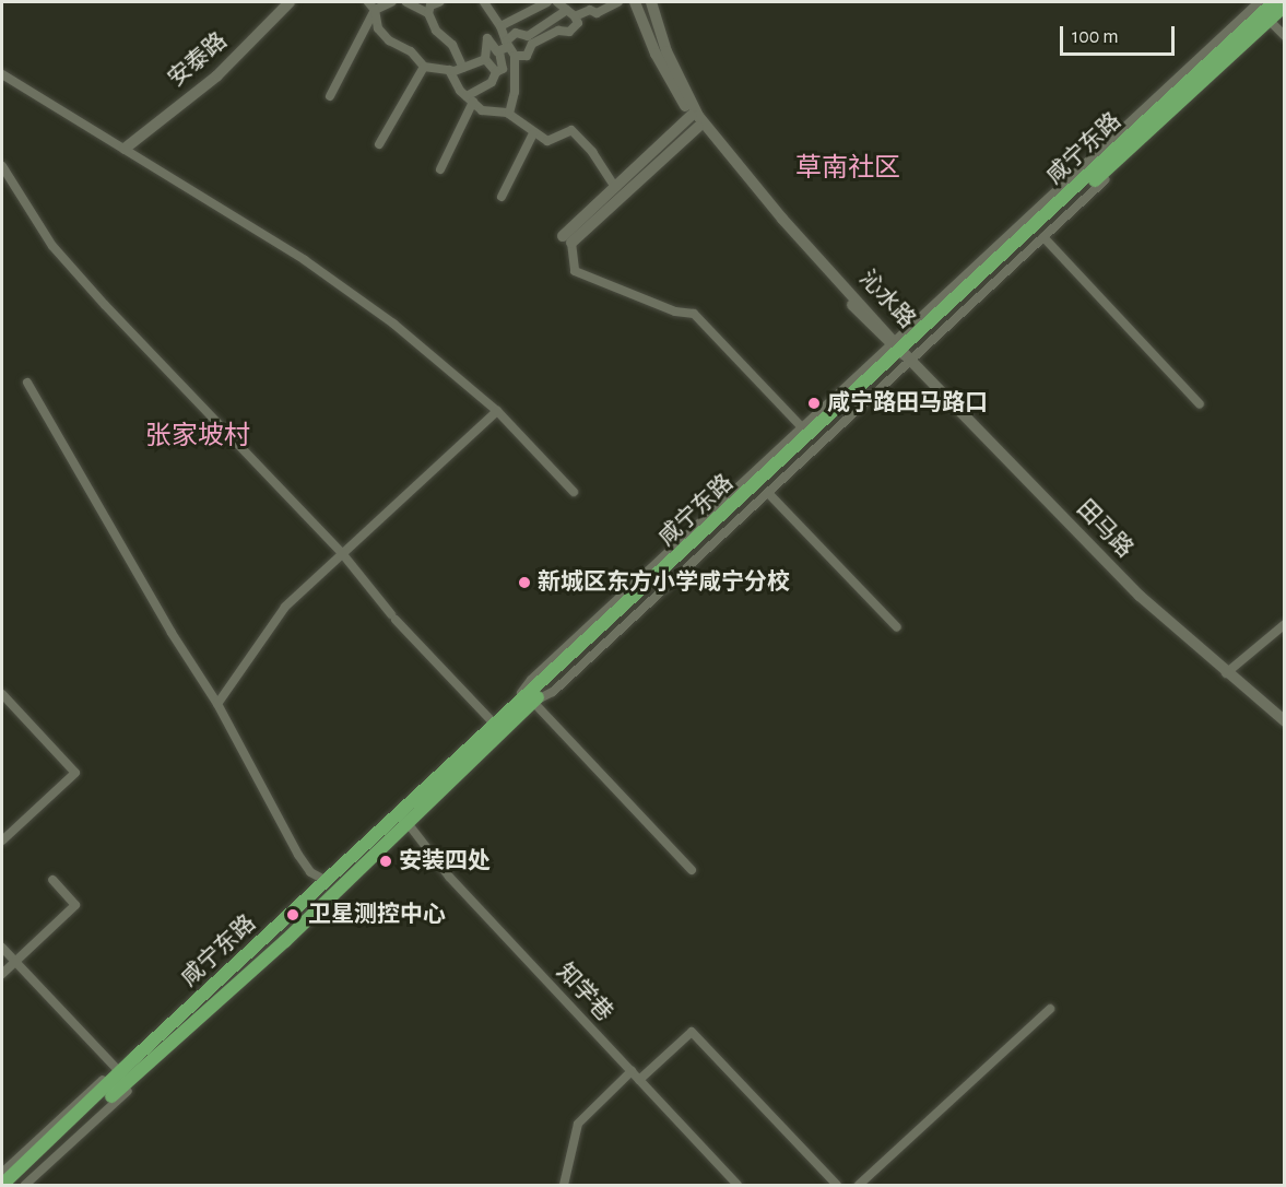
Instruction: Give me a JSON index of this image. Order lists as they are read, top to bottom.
{
  "streets": {
    "main road": ["咸宁东路"],
    "street": [
      "安泰路",
      "沁水路",
      "田马路",
      "知学巷"
    ]
  },
  "crossings": [
    ["咸宁东路", "沁水路"],
    ["咸宁东路", "田马路"],
    ["咸宁东路", "知学巷"],
    ["沁水路", "田马路"]
  ],
  "districts": ["草南社区", "张家坡村"],
  "places": [
    "咸宁路田马路口",
    "新城区东方小学咸宁分校",
    "安装四处",
    "卫星测控中心"
  ],
  "scale_bar": "100 m"
}
